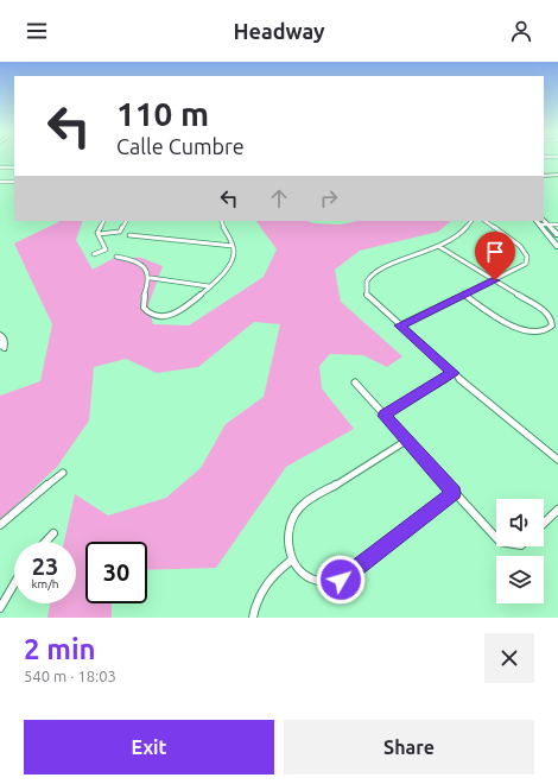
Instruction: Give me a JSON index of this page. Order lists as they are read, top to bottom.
{
  "page": {
    "header": "Headway",
    "turn": ["110 m", "Calle Cumbre"],
    "speed": "23 km/h",
    "limit": "30",
    "heading": ["2 min", "540 m · 18:03"],
    "buttons": ["Exit", "Share"]
  }
}
